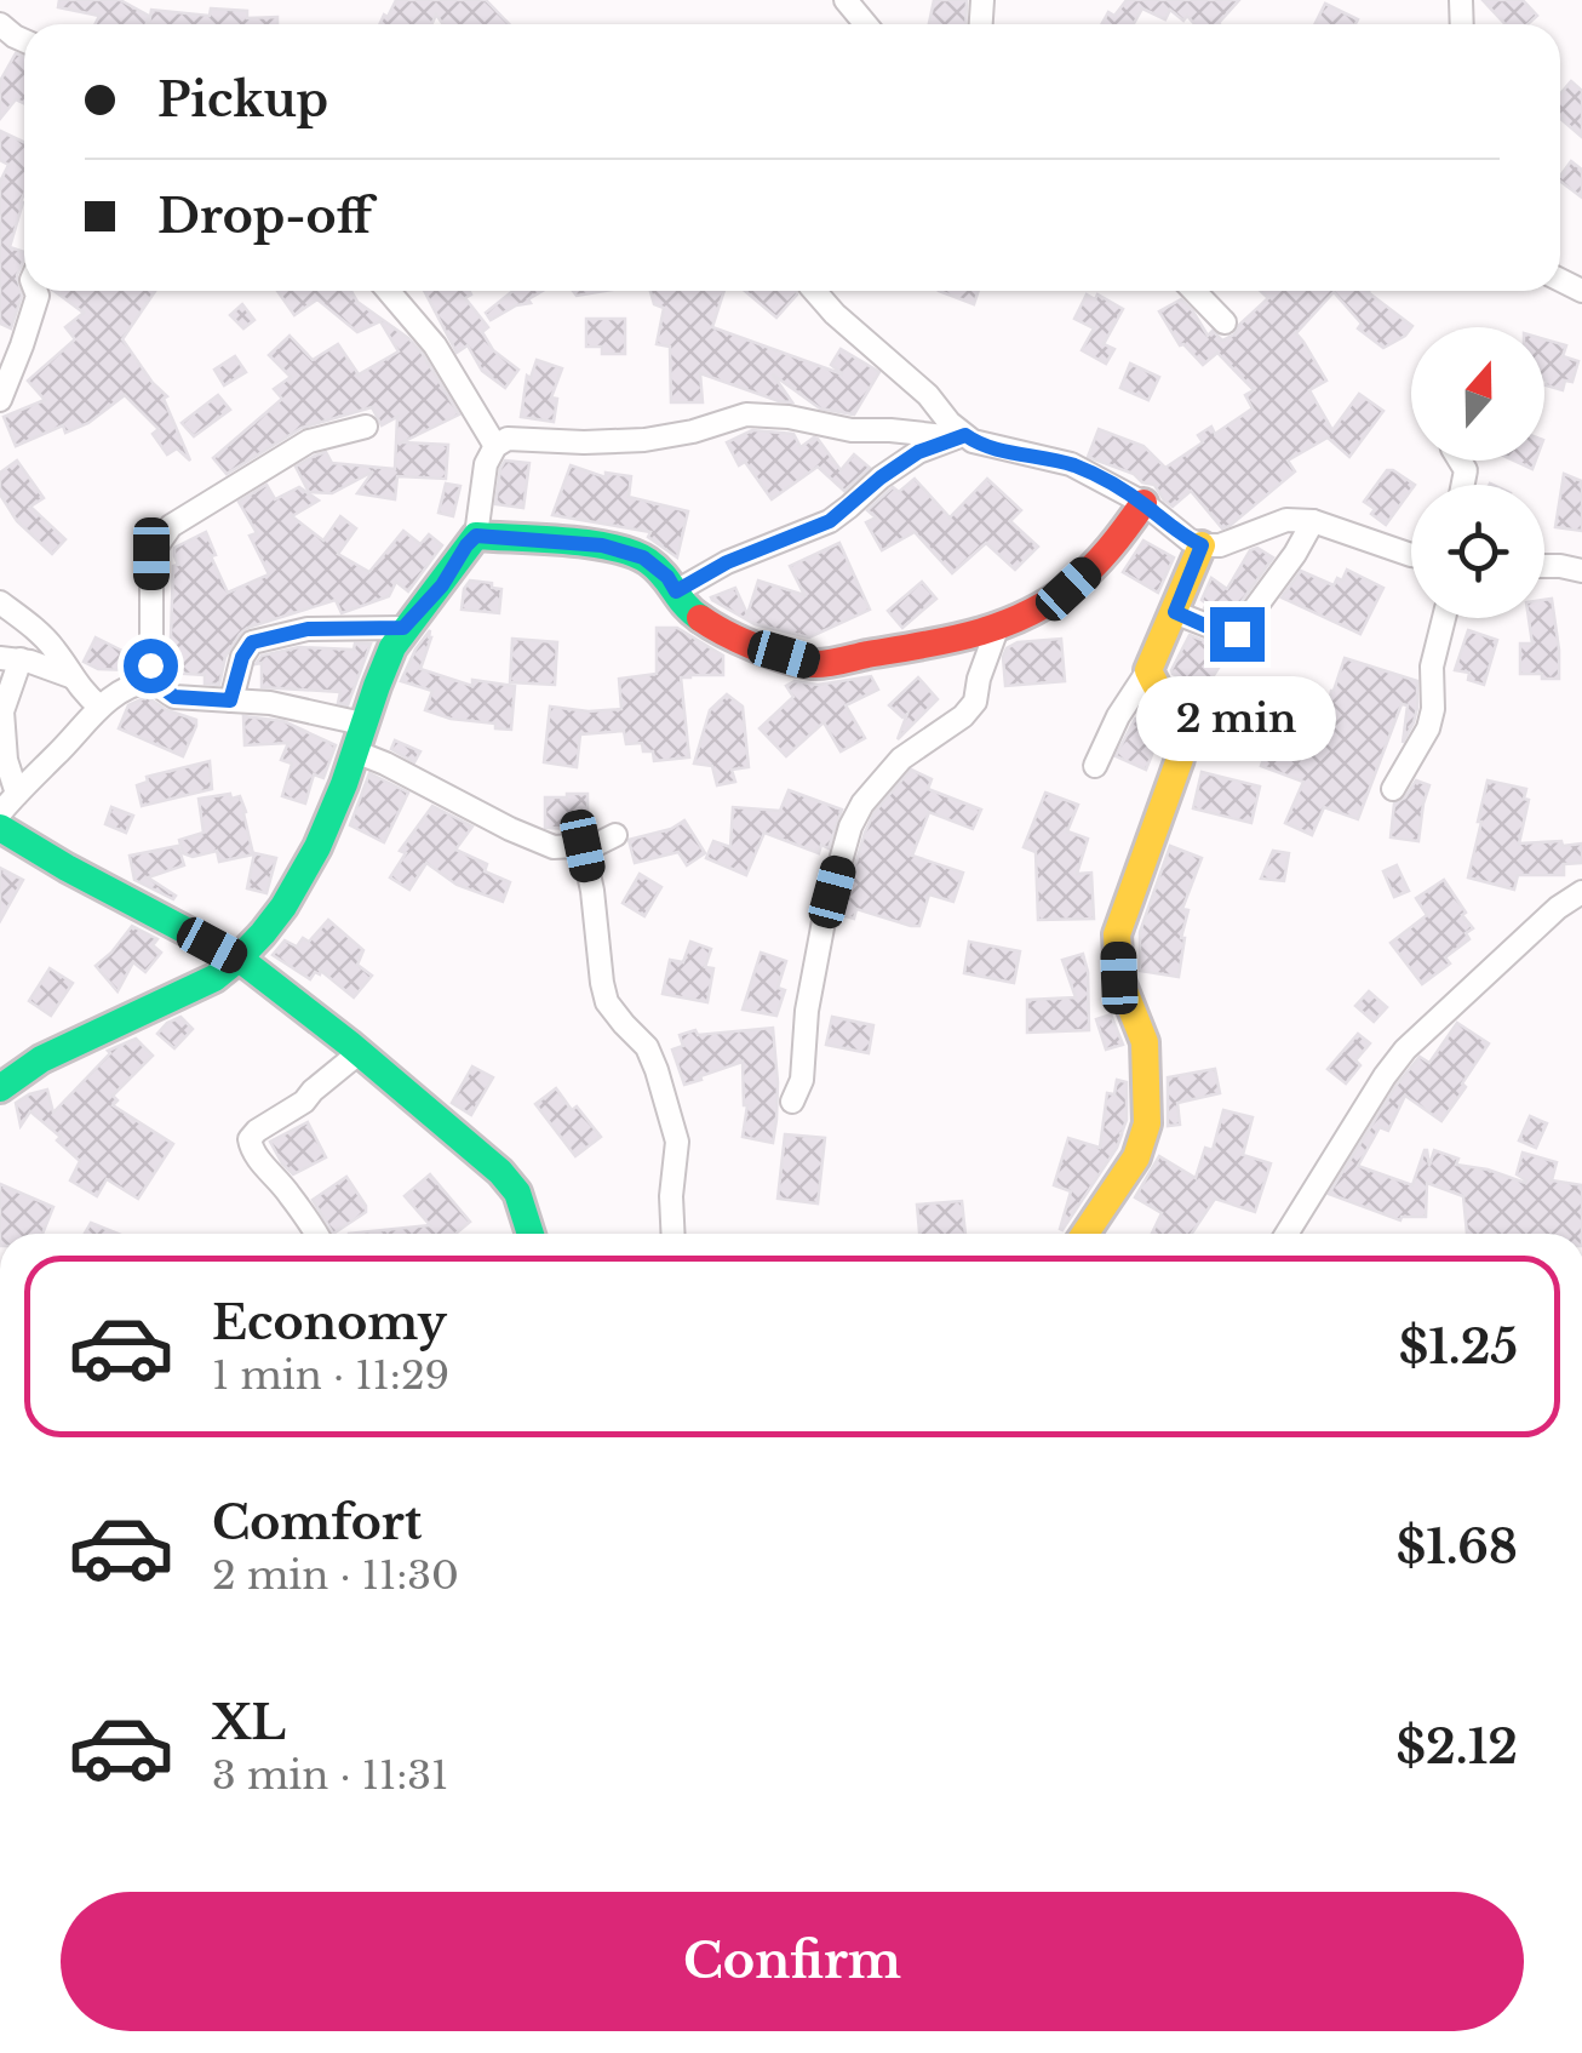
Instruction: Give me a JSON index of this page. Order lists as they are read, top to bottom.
{
  "north": "top",
  "page": {
    "banner": ["Pickup", "Drop-off"],
    "bubble": "2 min",
    "list": [
      {
        "name": "Economy",
        "note": "1 min · 11:29",
        "value": "$1.25"
      },
      {
        "name": "Comfort",
        "note": "2 min · 11:30",
        "value": "$1.68"
      },
      {
        "name": "XL",
        "note": "3 min · 11:31",
        "value": "$2.12"
      }
    ],
    "buttons": "Confirm"
  }
}
